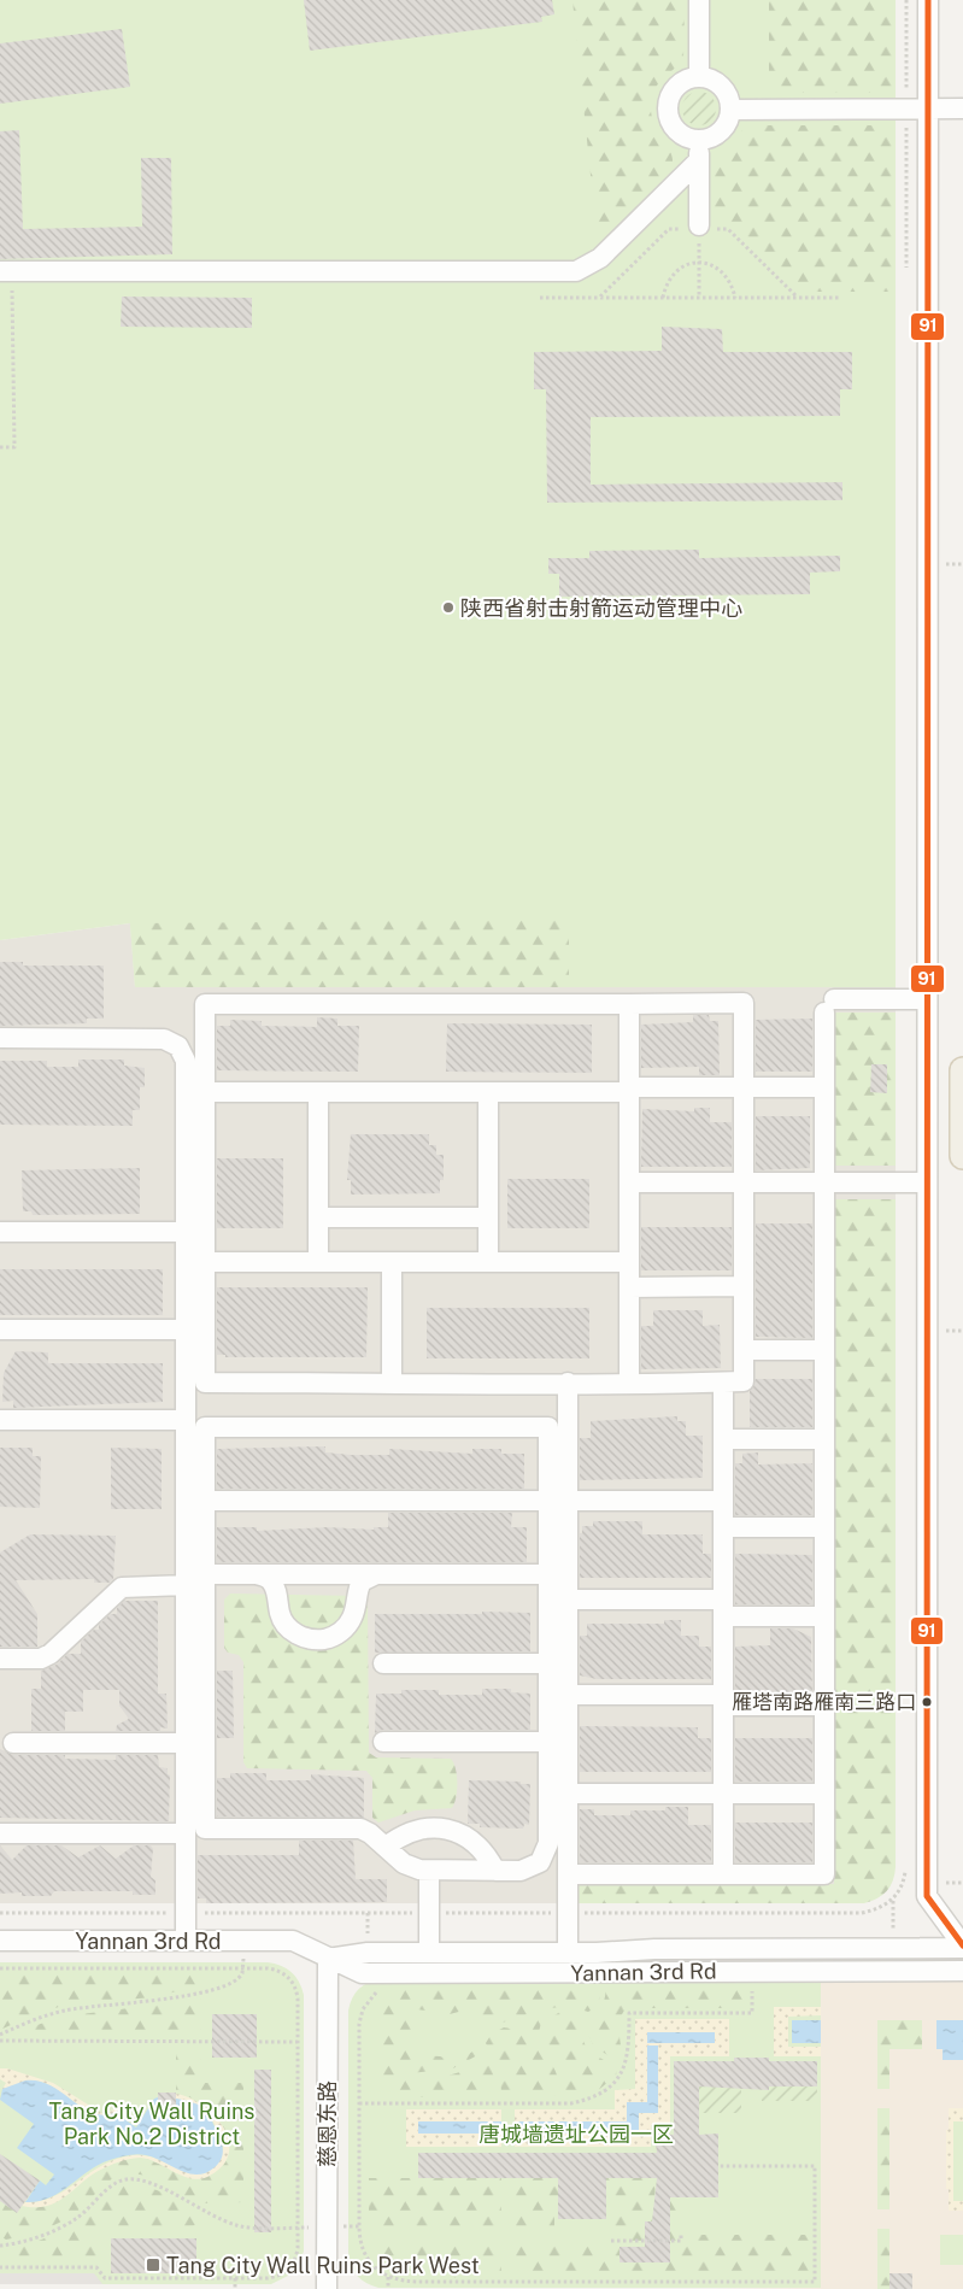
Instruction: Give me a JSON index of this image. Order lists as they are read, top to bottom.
{
  "streets": {
    "street": ["Yannan 3rd Rd", "慈恩东路"]
  },
  "crossings": [
    ["Yannan 3rd Rd", "慈恩东路"]
  ],
  "parks": ["Tang City Wall Ruins Park No.2 District", "唐城墙遗址公园一区"],
  "places": {
    "other": ["陕西省射击射箭运动管理中心", "雁塔南路雁南三路口"],
    "transit": ["Tang City Wall Ruins Park West"]
  },
  "lines": ["transit line 91"]
}
